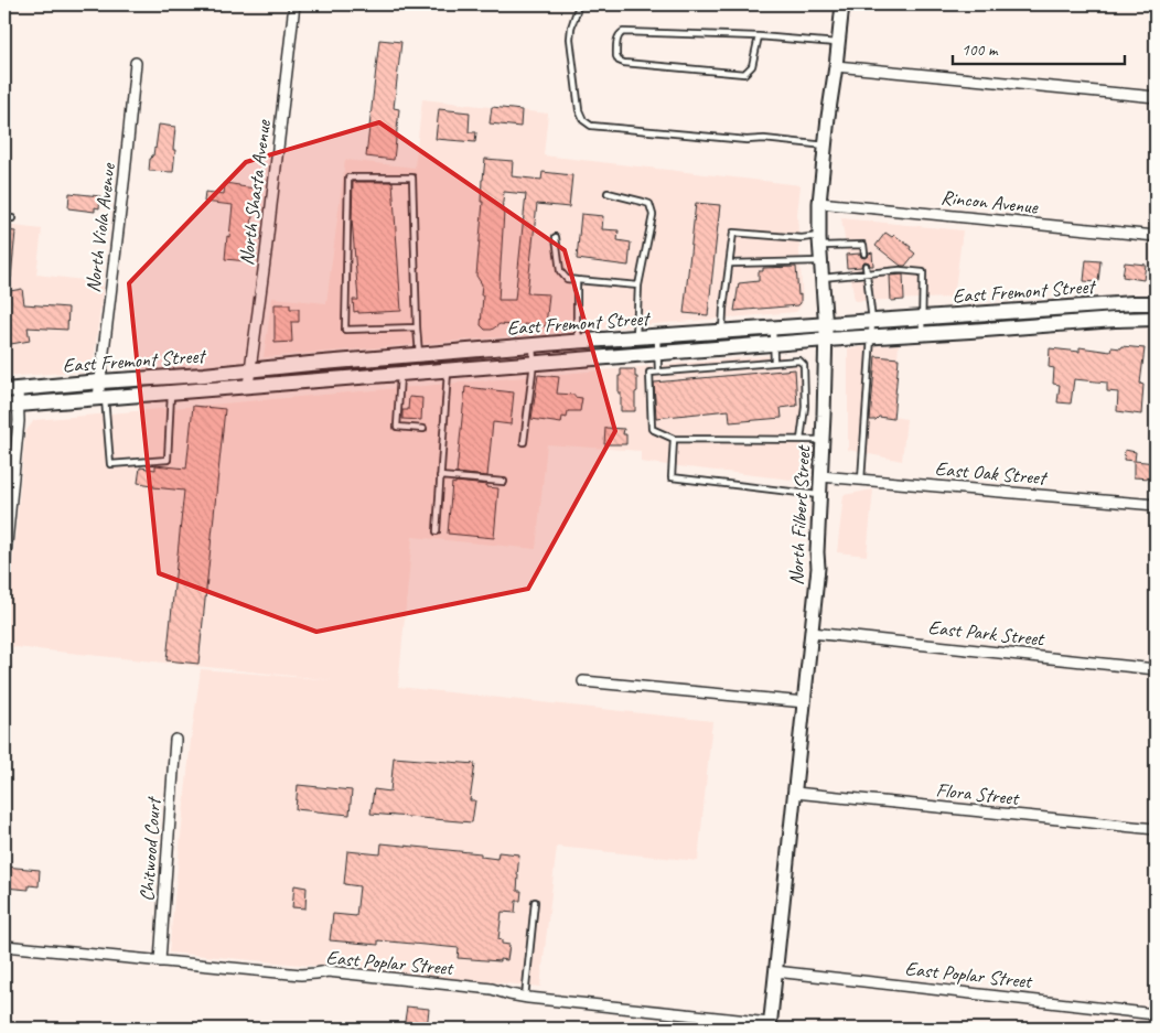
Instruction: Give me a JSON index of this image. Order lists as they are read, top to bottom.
{
  "streets": {
    "main road": ["East Fremont Street"],
    "street": [
      "North Shasta Avenue",
      "Rincon Avenue",
      "North Viola Avenue",
      "East Oak Street",
      "North Filbert Street",
      "East Park Street",
      "Flora Street",
      "Chitwood Court",
      "East Poplar Street"
    ]
  },
  "crossings": [
    ["North Shasta Avenue", "East Fremont Street"],
    ["Rincon Avenue", "North Filbert Street"],
    ["North Viola Avenue", "East Fremont Street"],
    ["East Fremont Street", "North Filbert Street"],
    ["East Oak Street", "North Filbert Street"],
    ["North Filbert Street", "East Park Street"],
    ["North Filbert Street", "Flora Street"],
    ["North Filbert Street", "East Poplar Street"],
    ["Chitwood Court", "East Poplar Street"]
  ],
  "scale_bar": "100 m"
}
